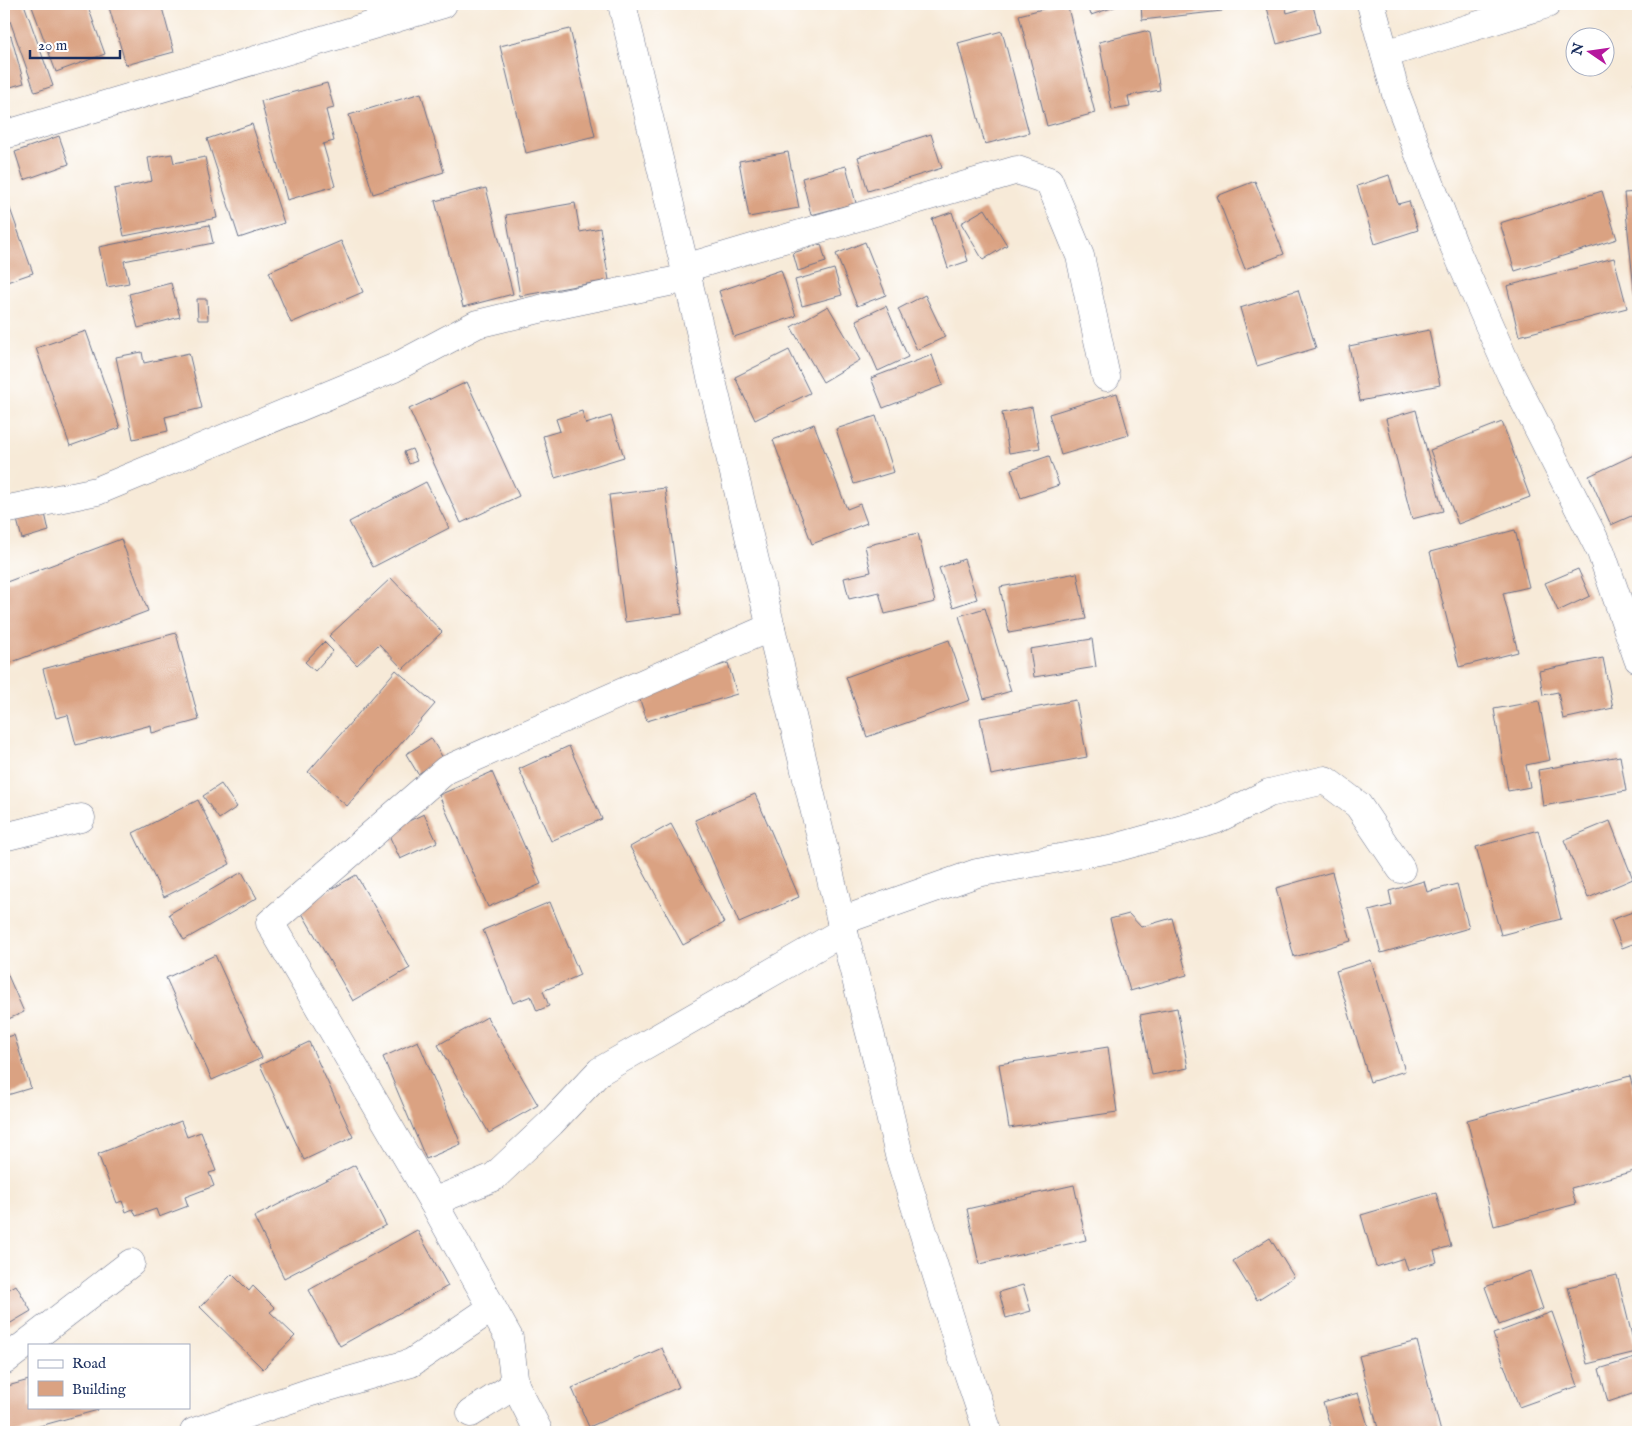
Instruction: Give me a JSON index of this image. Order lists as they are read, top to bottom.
{
  "legend": ["Road", "Building"],
  "scale_bar": "20 m",
  "north": "left"
}
